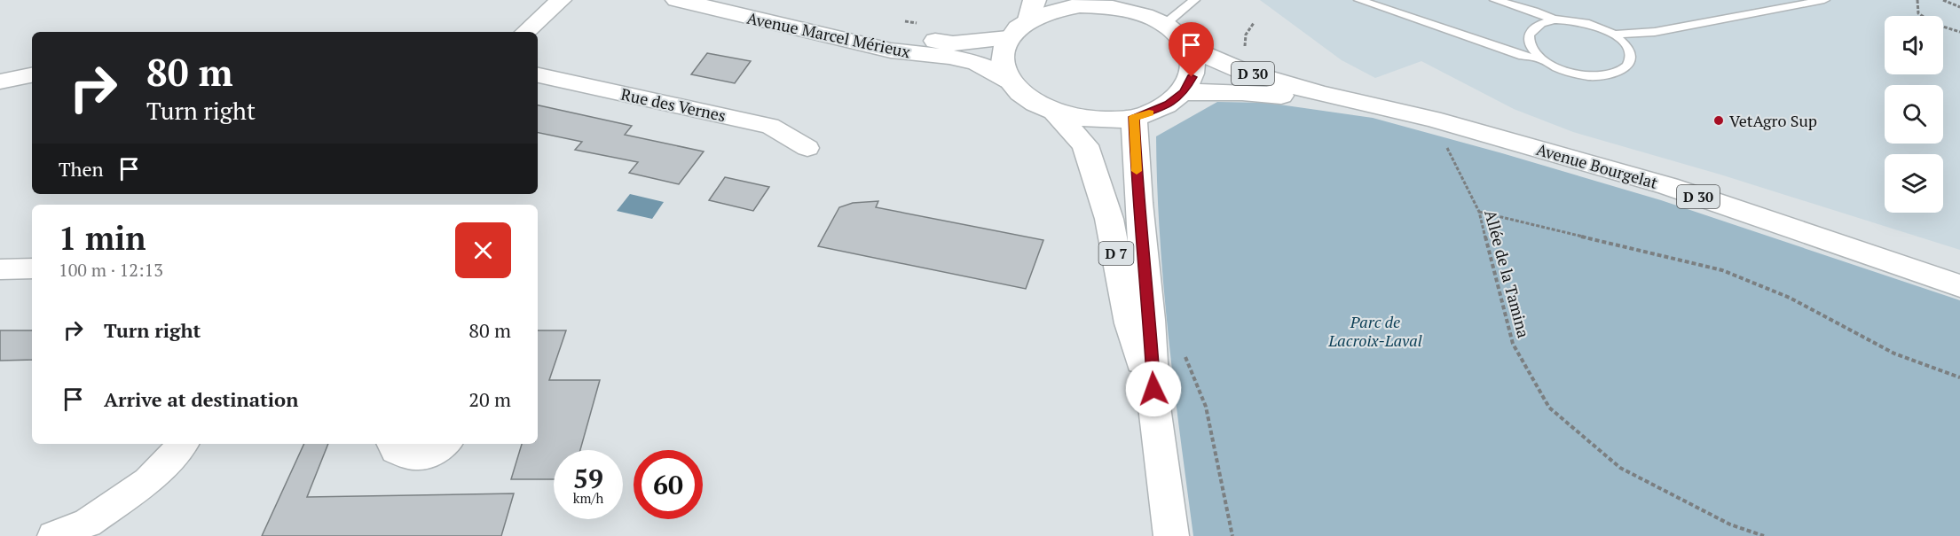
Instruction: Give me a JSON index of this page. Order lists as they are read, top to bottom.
{
  "streets": {
    "main road": [
      "Avenue Marcel Mérieux",
      "D 30",
      "Avenue Bourgelat",
      "D 7"
    ],
    "street": ["Rue des Vernes"],
    "path": ["Allée de la Tamina"]
  },
  "crossings": [
    ["Avenue Marcel Mérieux", "Avenue Bourgelat"],
    ["Avenue Marcel Mérieux", "D 7"],
    ["Avenue Bourgelat", "D 7"],
    ["Avenue Bourgelat", "Allée de la Tamina"]
  ],
  "parks": ["Parc de Lacroix-Laval"],
  "places": ["VetAgro Sup"],
  "page": {
    "turn": ["80 m", "Turn right"],
    "then": "Then",
    "heading": ["1 min", "100 m · 12:13"],
    "list": [
      {
        "name": "Turn right",
        "value": "80 m"
      },
      {
        "name": "Arrive at destination",
        "value": "20 m"
      }
    ],
    "speed": "59 km/h",
    "limit": "60"
  }
}
